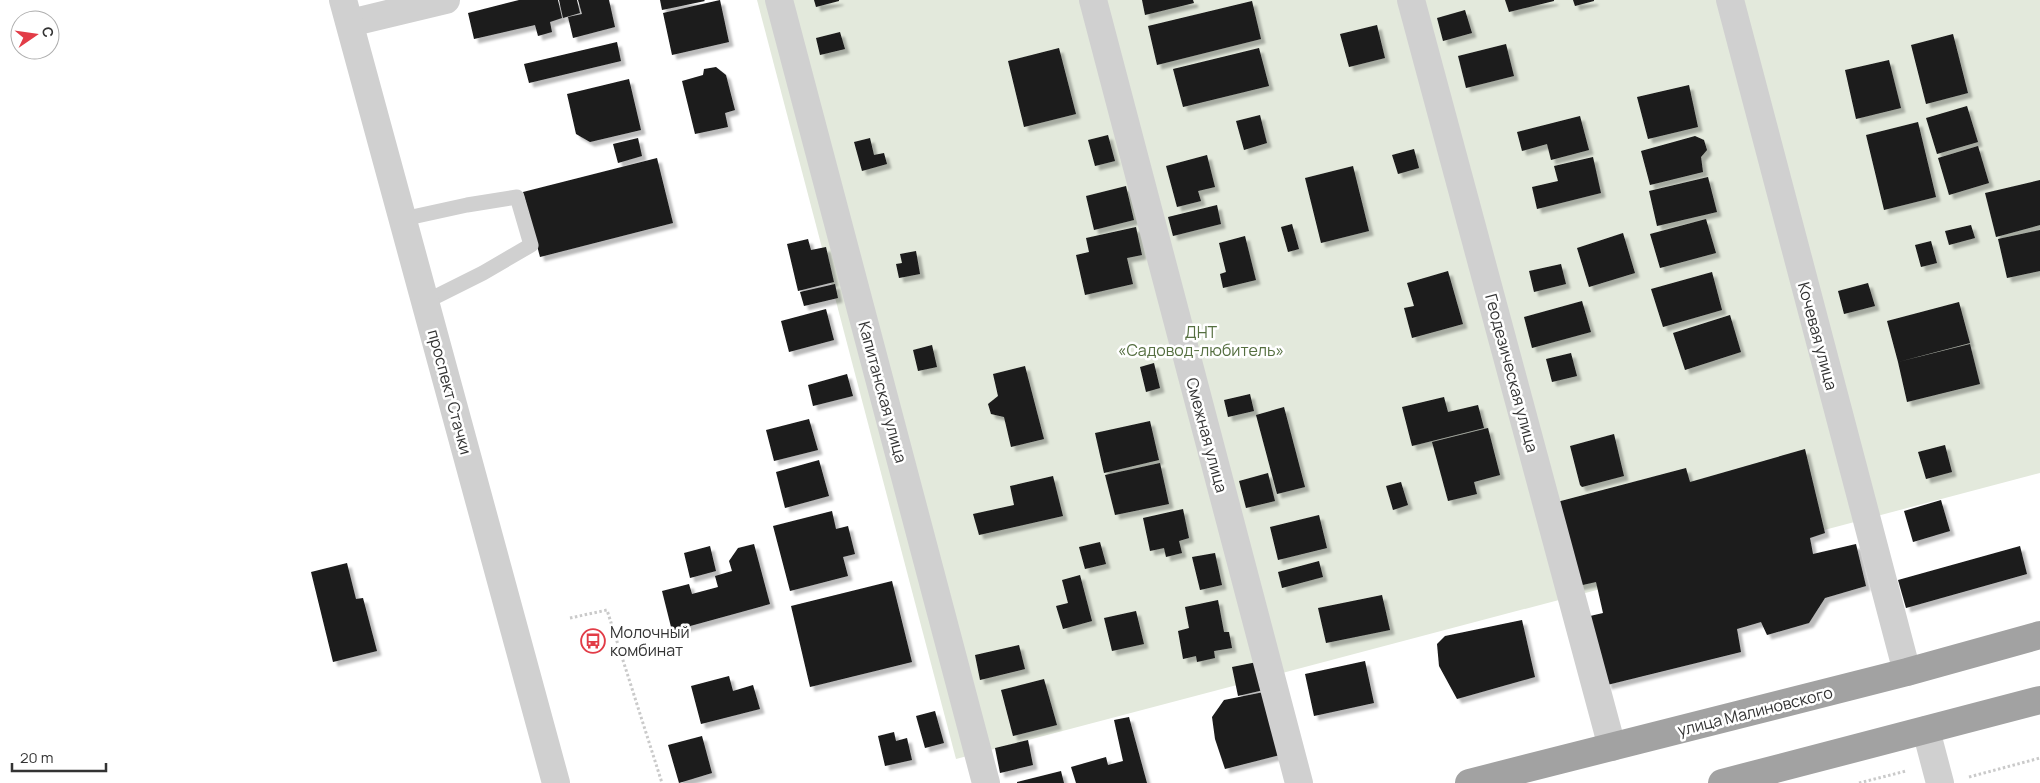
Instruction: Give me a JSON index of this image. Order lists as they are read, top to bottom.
{
  "streets": {
    "highway": ["улица Малиновского"],
    "street": [
      "Кочевая улица",
      "Геодезическая улица",
      "проспект Стачки",
      "Капитанская улица",
      "Смежная улица"
    ]
  },
  "crossings": [
    ["Кочевая улица", "улица Малиновского"],
    ["Геодезическая улица", "улица Малиновского"]
  ],
  "parks": ["ДНТ «Садовод-любитель»"],
  "places": {
    "bus stop": ["Молочный комбинат"]
  },
  "scale_bar": "20 m",
  "north": "right"
}
